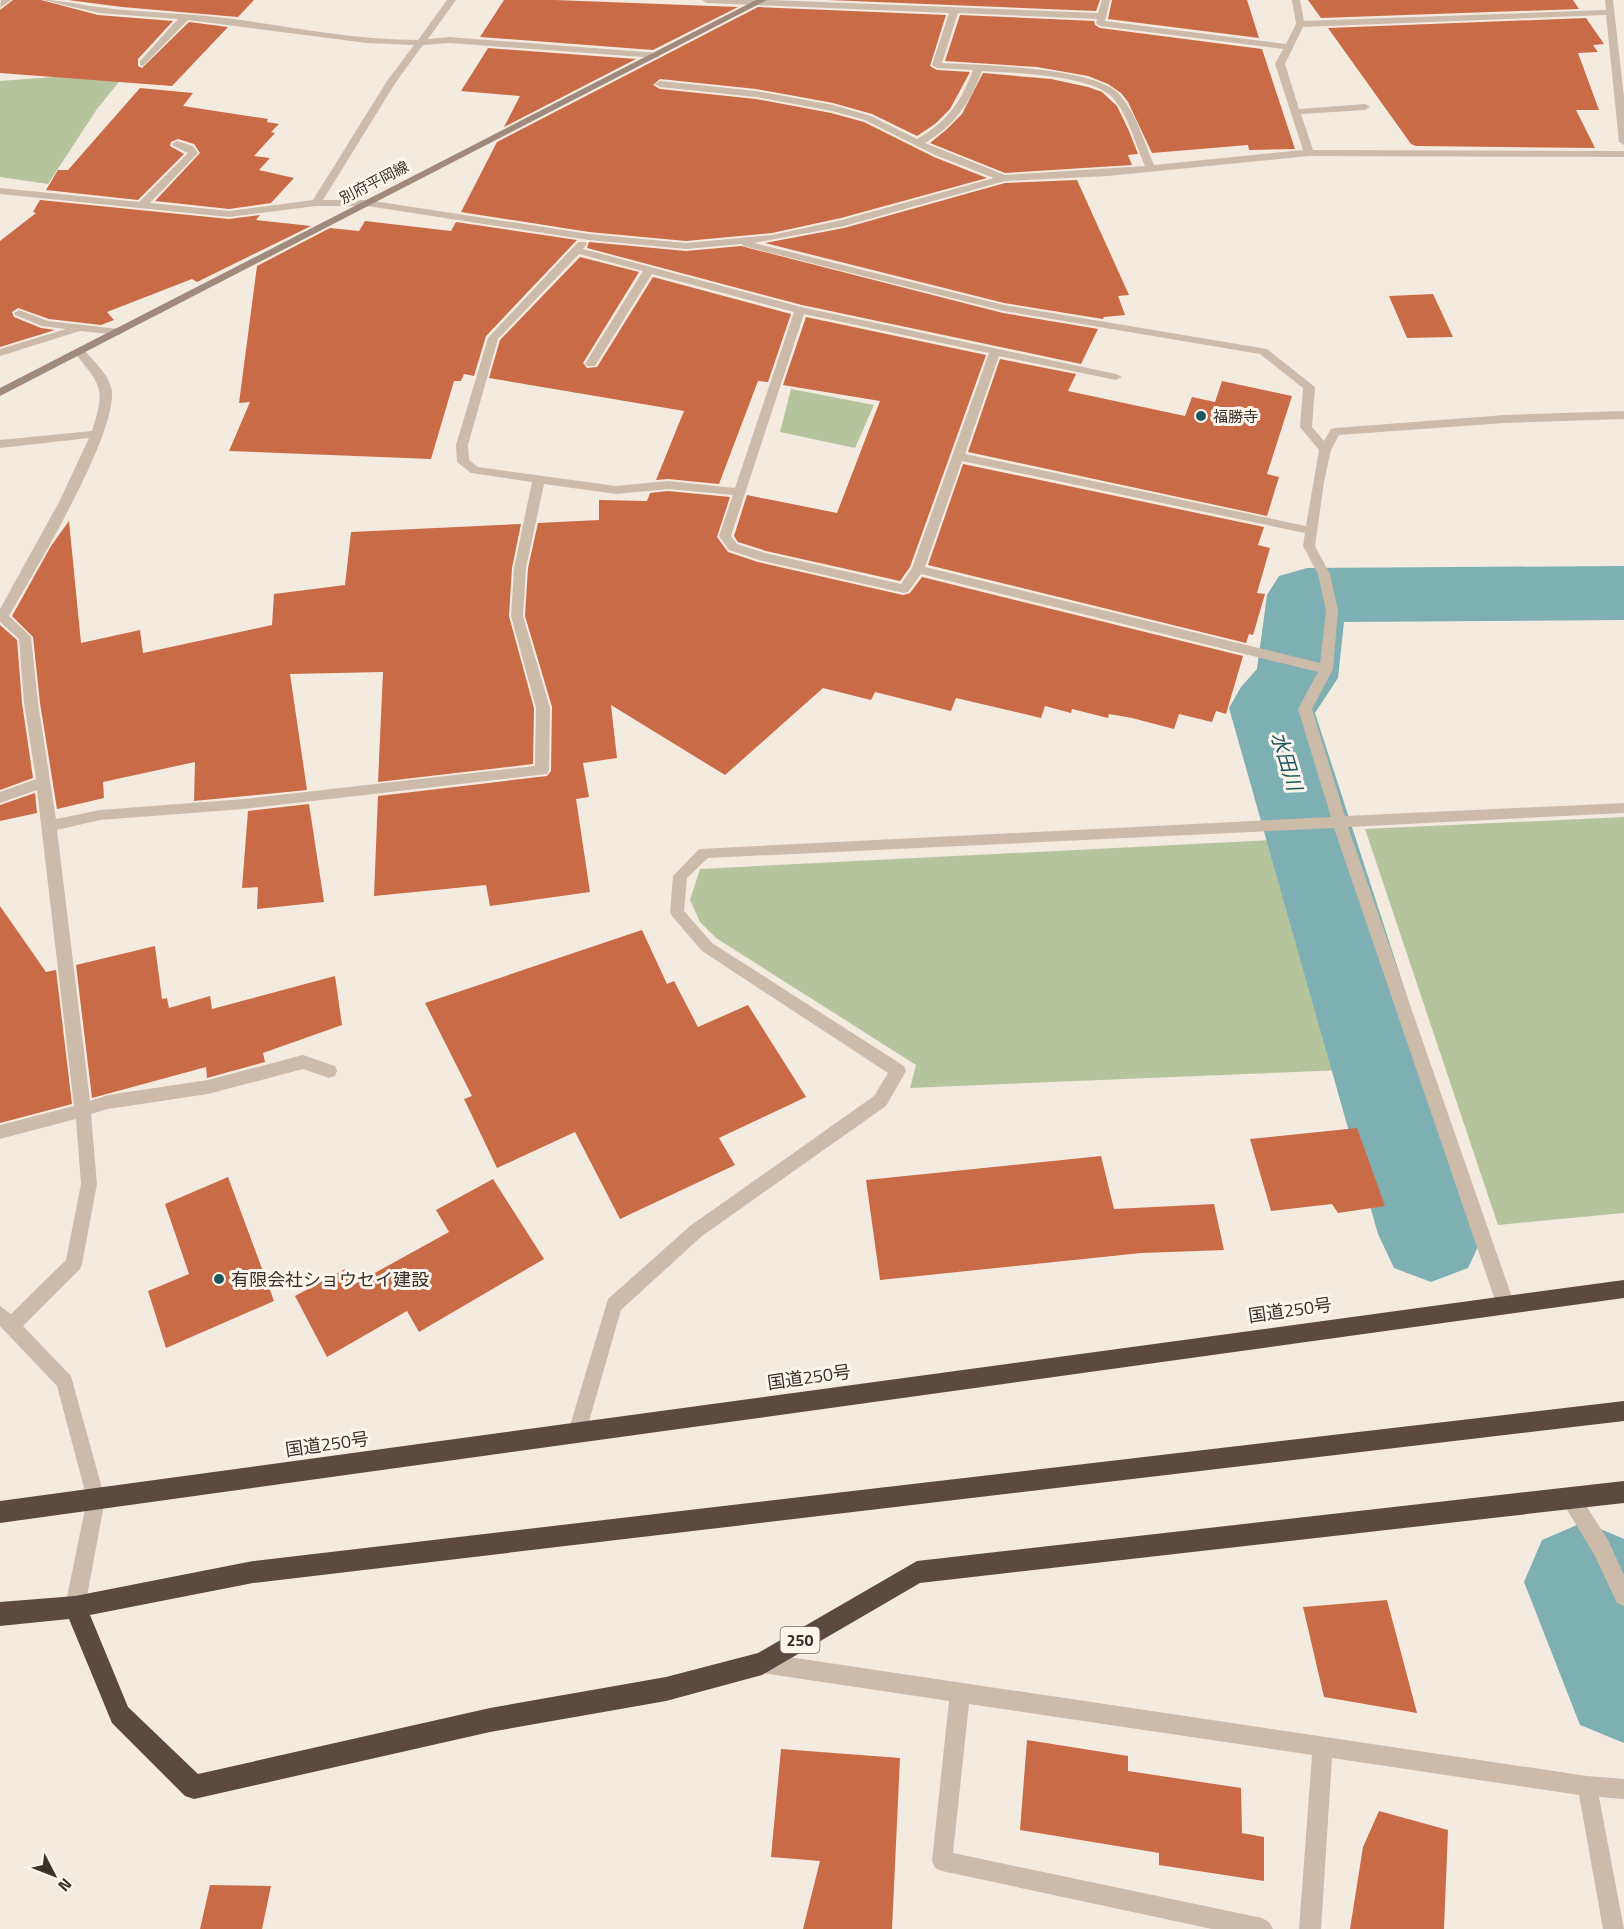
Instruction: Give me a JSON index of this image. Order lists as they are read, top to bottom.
{
  "streets": {
    "highway": ["国道250号", "250"],
    "main road": ["別府平岡線"]
  },
  "water": ["水田川"],
  "places": ["福勝寺", "有限会社ショウセイ建設"],
  "north": "bottom right"
}
